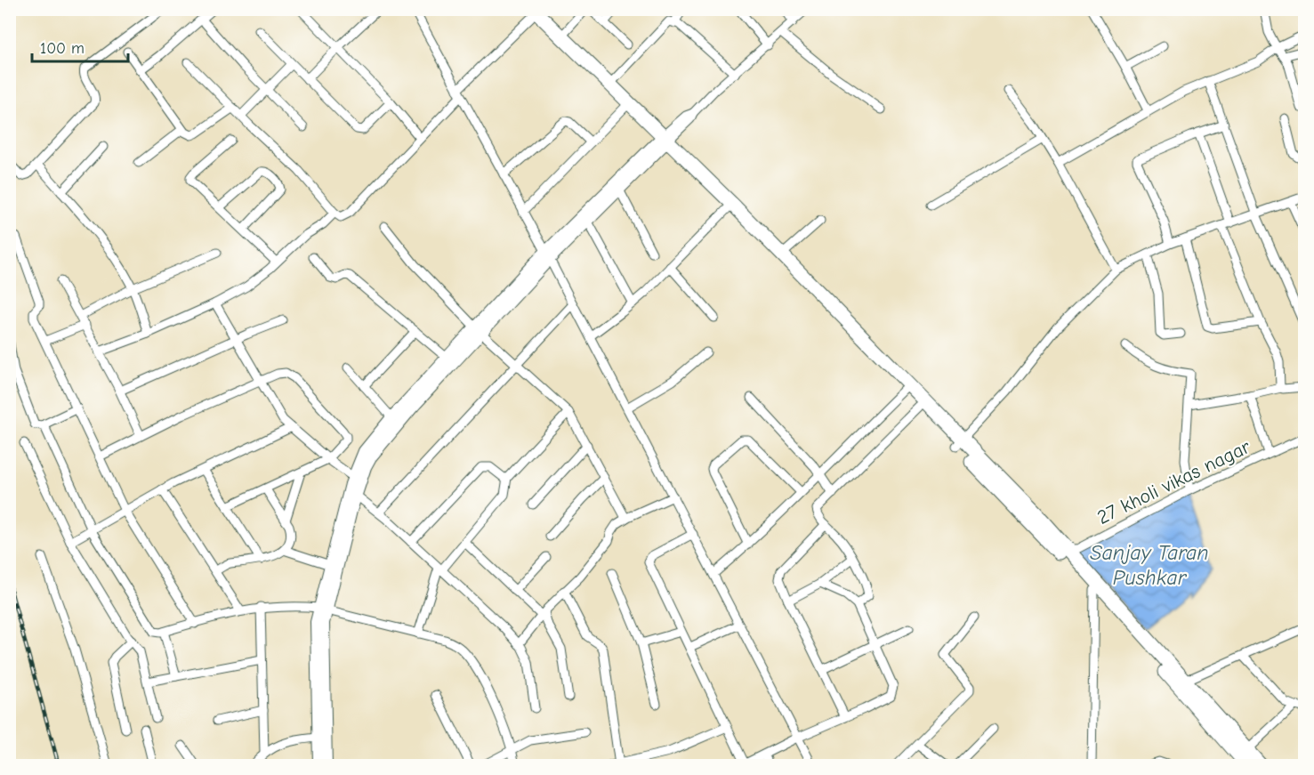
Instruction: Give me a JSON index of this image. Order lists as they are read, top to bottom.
{
  "streets": {
    "street": ["27 kholi vikas nagar"]
  },
  "water": ["Sanjay Taran Pushkar"],
  "scale_bar": "100 m"
}
